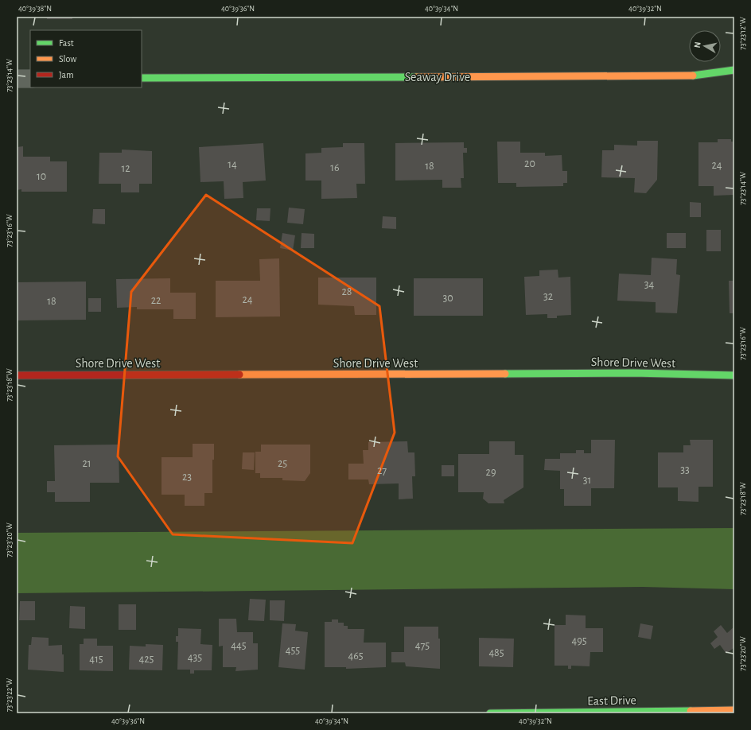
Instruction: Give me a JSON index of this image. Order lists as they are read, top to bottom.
{
  "streets": {
    "street": ["Seaway Drive", "Shore Drive West", "East Drive"]
  },
  "house_numbers": [
    "20",
    "14",
    "24",
    "18",
    "16",
    "12",
    "10",
    "34",
    "28",
    "32",
    "30",
    "24",
    "22",
    "18",
    "21",
    "25",
    "33",
    "27",
    "29",
    "23",
    "31",
    "495",
    "445",
    "475",
    "455",
    "485",
    "465",
    "435",
    "415",
    "425"
  ],
  "legend": ["Fast", "Slow", "Jam"],
  "north": "left",
  "coordinates": [
    "40°39'38\"N",
    "40°39'36\"N",
    "40°39'34\"N",
    "40°39'32\"N",
    "73°23'12\"W",
    "73°23'14\"W",
    "73°23'16\"W",
    "73°23'18\"W",
    "73°23'20\"W",
    "73°23'22\"W"
  ]
}
